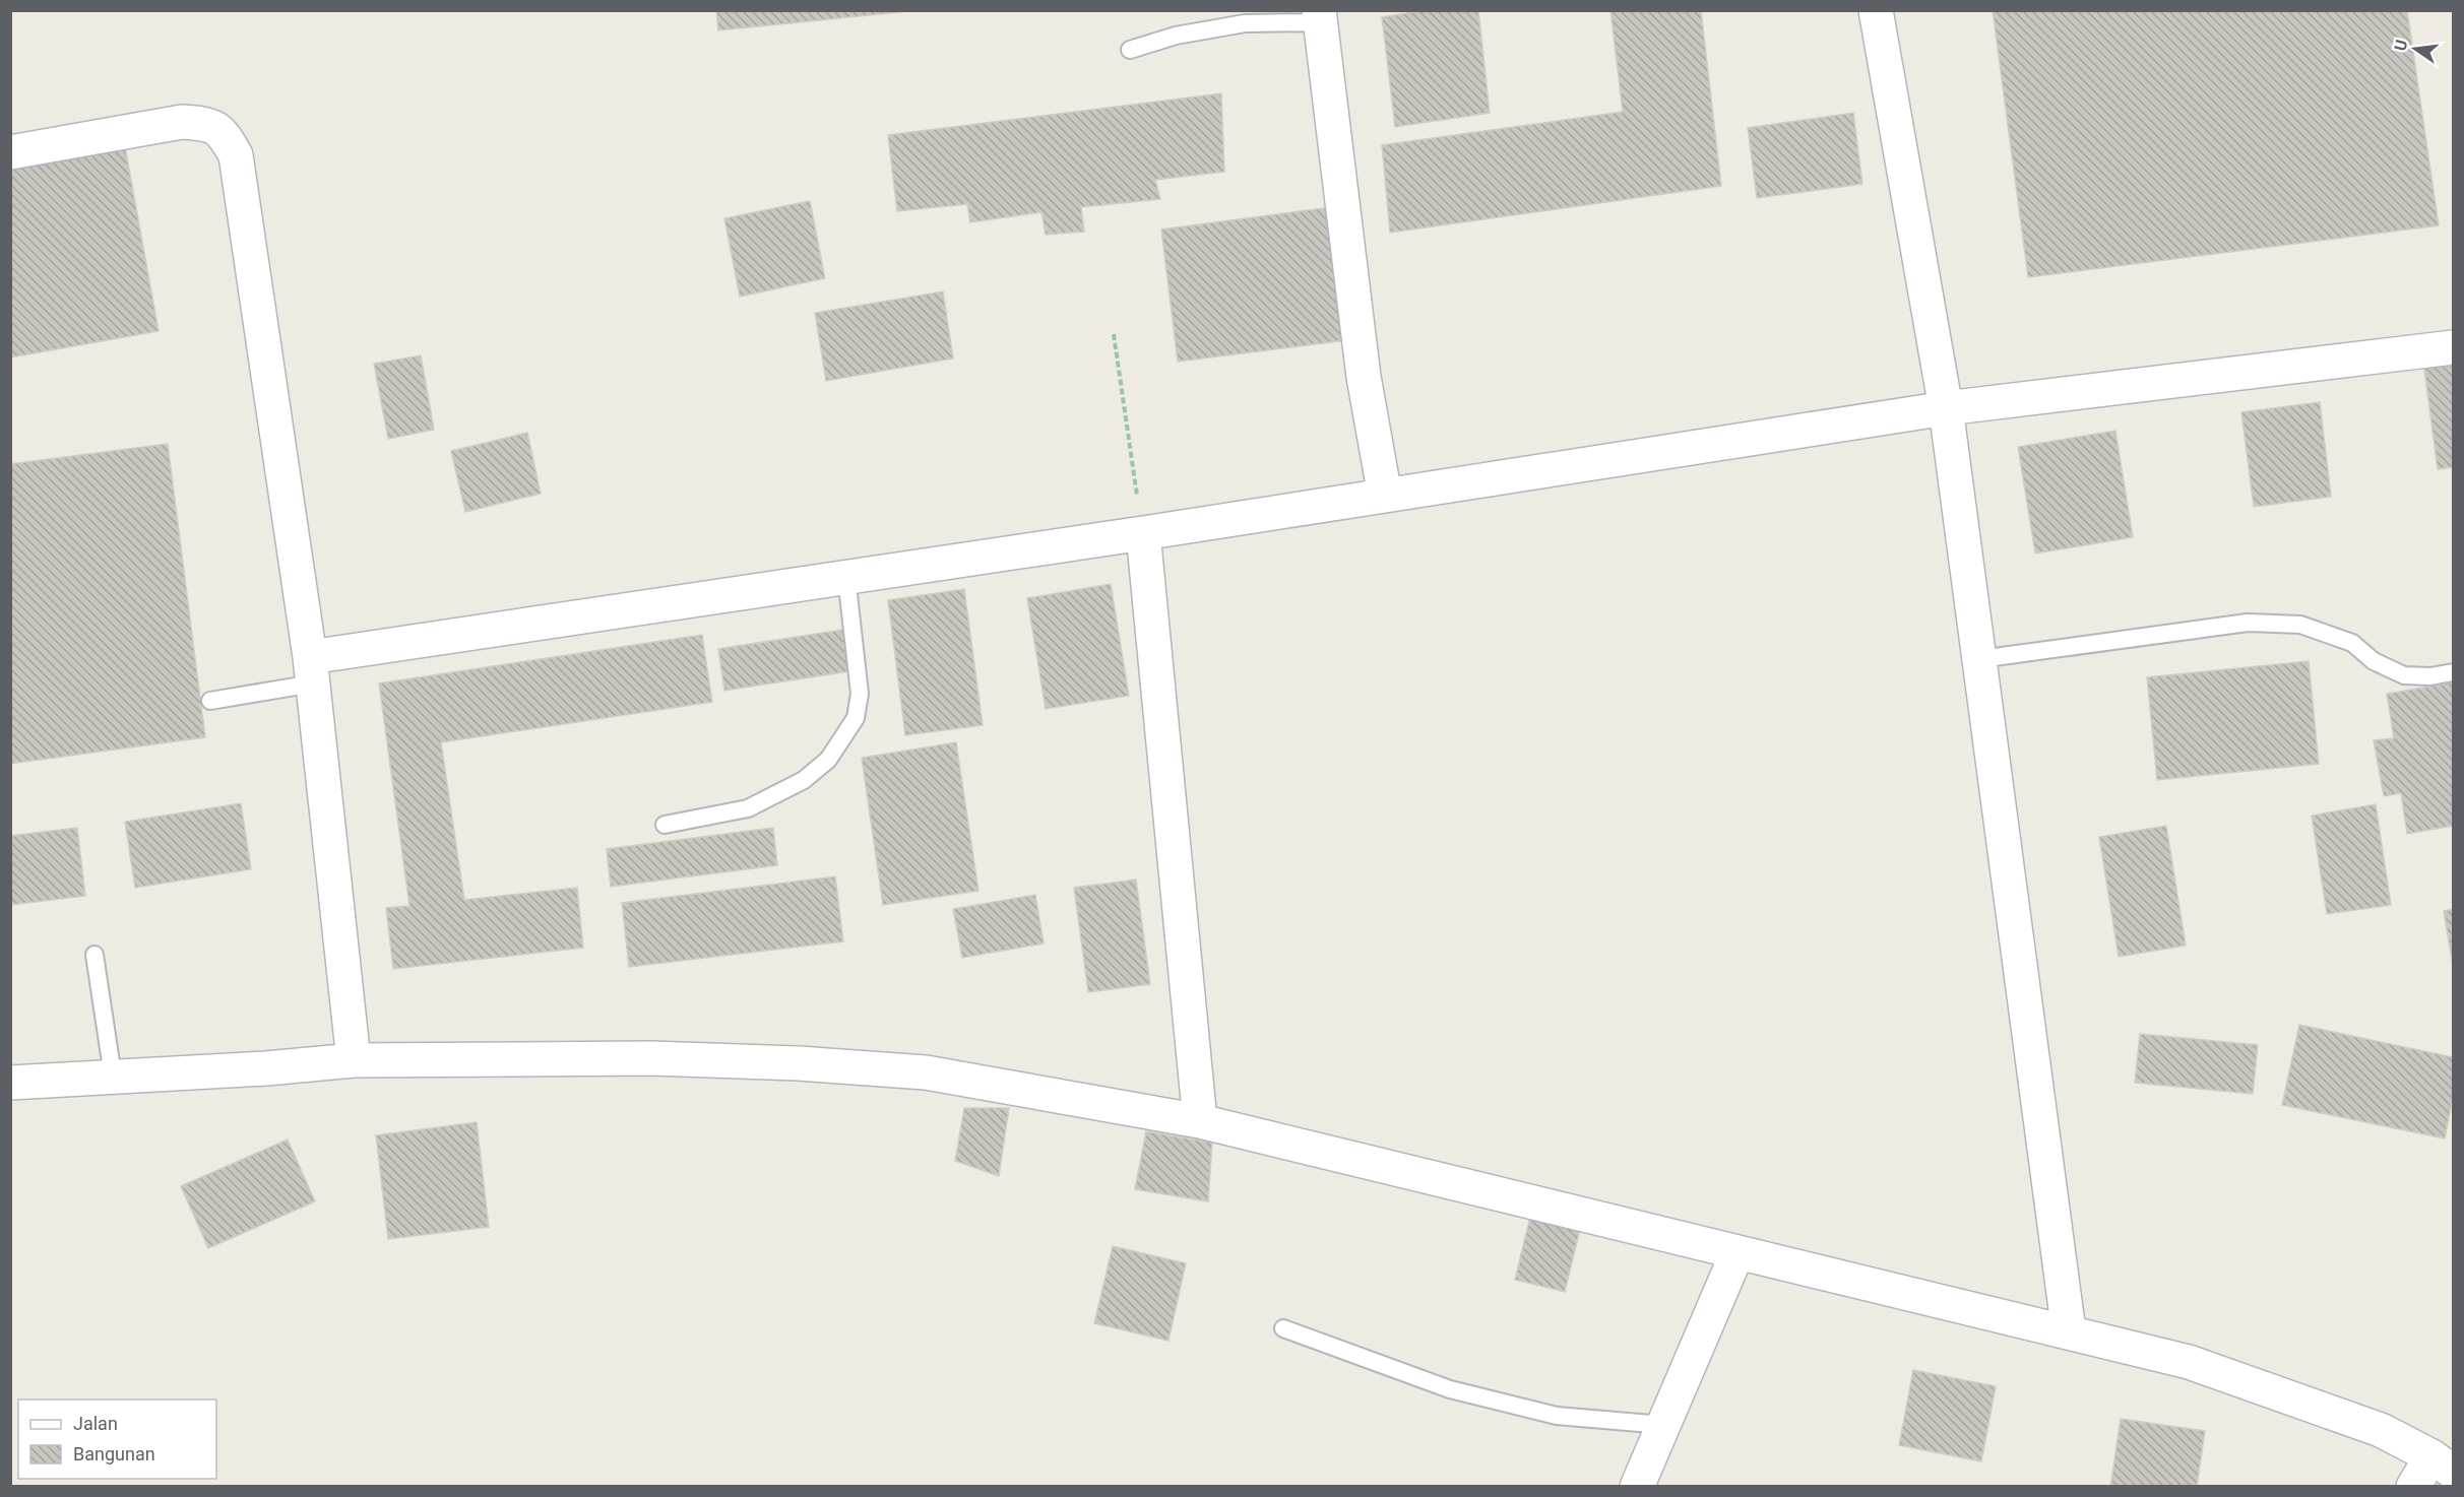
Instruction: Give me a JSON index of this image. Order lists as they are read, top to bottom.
{
  "legend": ["Jalan", "Bangunan"],
  "north": "left"
}
